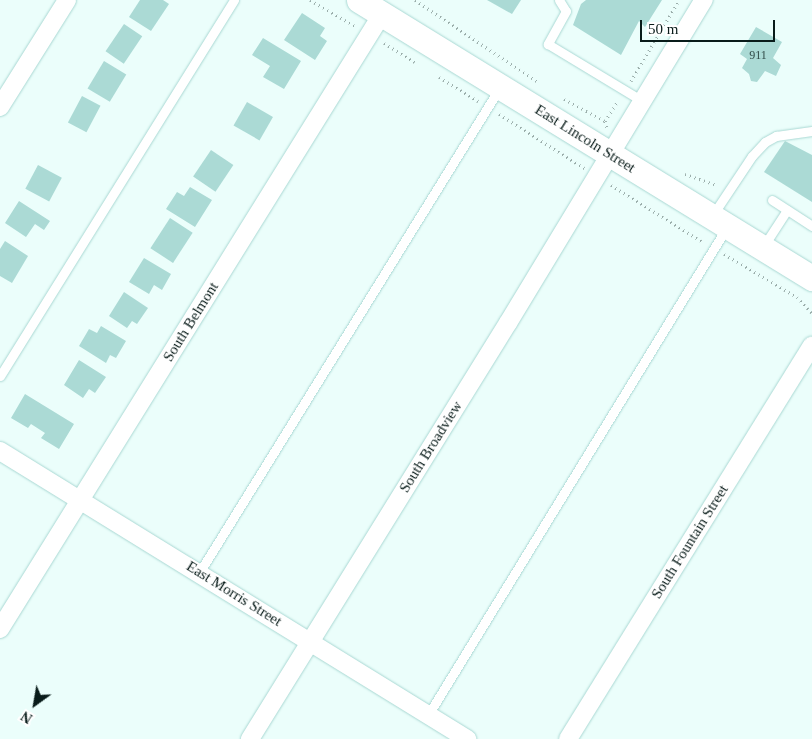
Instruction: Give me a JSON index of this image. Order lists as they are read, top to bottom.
{
  "streets": {
    "street": [
      "East Lincoln Street",
      "South Belmont",
      "South Broadview",
      "South Fountain Street",
      "East Morris Street"
    ]
  },
  "crossings": [
    ["East Lincoln Street", "South Belmont"],
    ["East Lincoln Street", "South Broadview"],
    ["South Belmont", "East Morris Street"],
    ["South Broadview", "East Morris Street"]
  ],
  "house_numbers": ["911"],
  "scale_bar": "50 m",
  "north": "bottom left"
}
